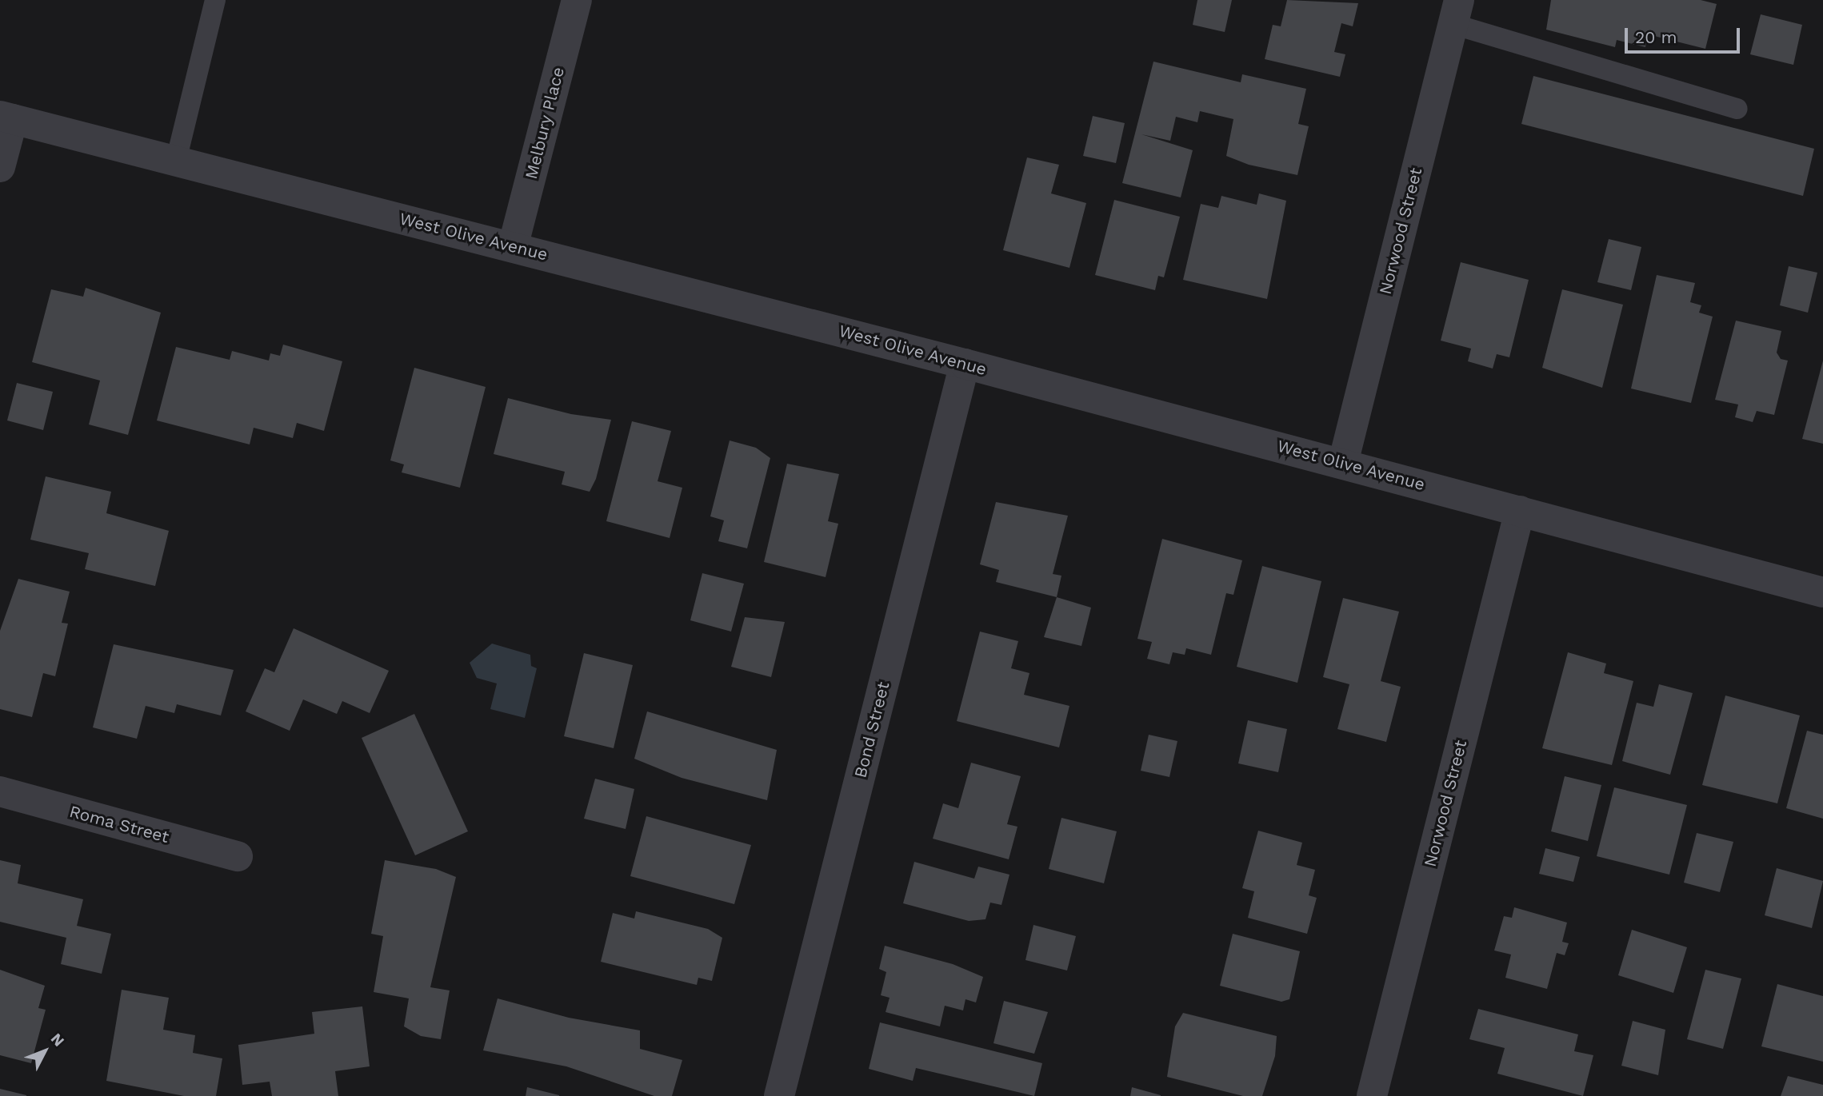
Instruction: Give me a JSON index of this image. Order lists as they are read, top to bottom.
{
  "streets": {
    "street": [
      "Melbury Place",
      "Norwood Street",
      "West Olive Avenue",
      "Bond Street",
      "Roma Street"
    ]
  },
  "crossings": [
    ["Melbury Place", "West Olive Avenue"],
    ["Norwood Street", "West Olive Avenue"],
    ["West Olive Avenue", "Bond Street"]
  ],
  "scale_bar": "20 m",
  "north": "top right"
}
